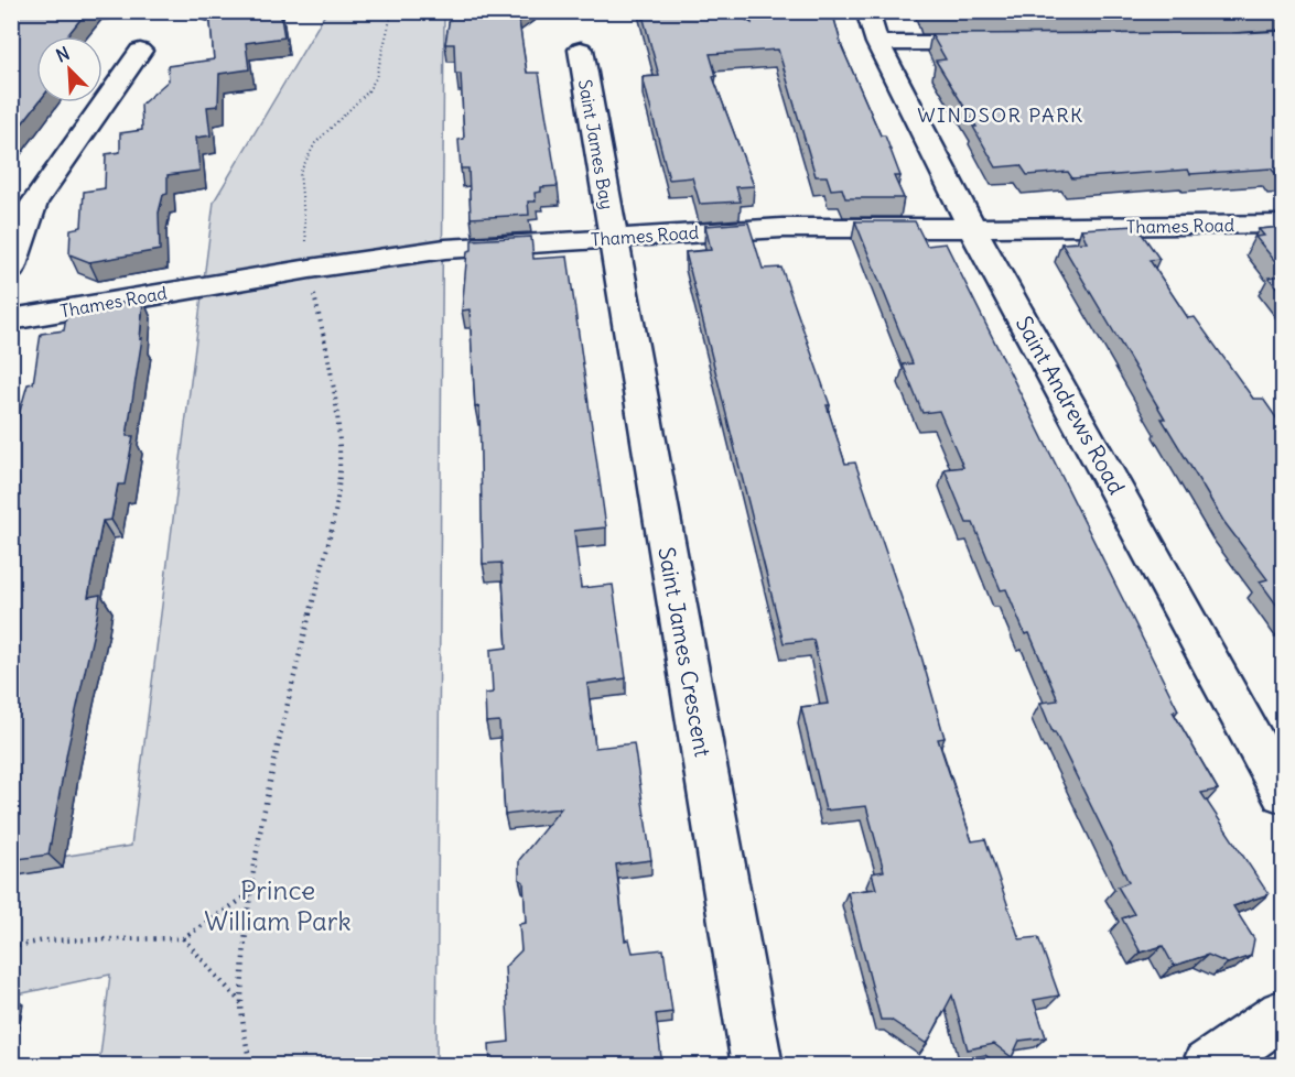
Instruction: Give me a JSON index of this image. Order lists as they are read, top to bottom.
{
  "streets": {
    "street": [
      "Saint James Bay",
      "Thames Road",
      "Saint Andrews Road",
      "Saint James Crescent"
    ]
  },
  "crossings": [
    ["Saint James Bay", "Thames Road"],
    ["Saint James Bay", "Saint James Crescent"],
    ["Thames Road", "Saint Andrews Road"],
    ["Thames Road", "Saint James Crescent"]
  ],
  "districts": ["WINDSOR PARK"],
  "parks": ["Prince William Park"],
  "north": "top left"
}
